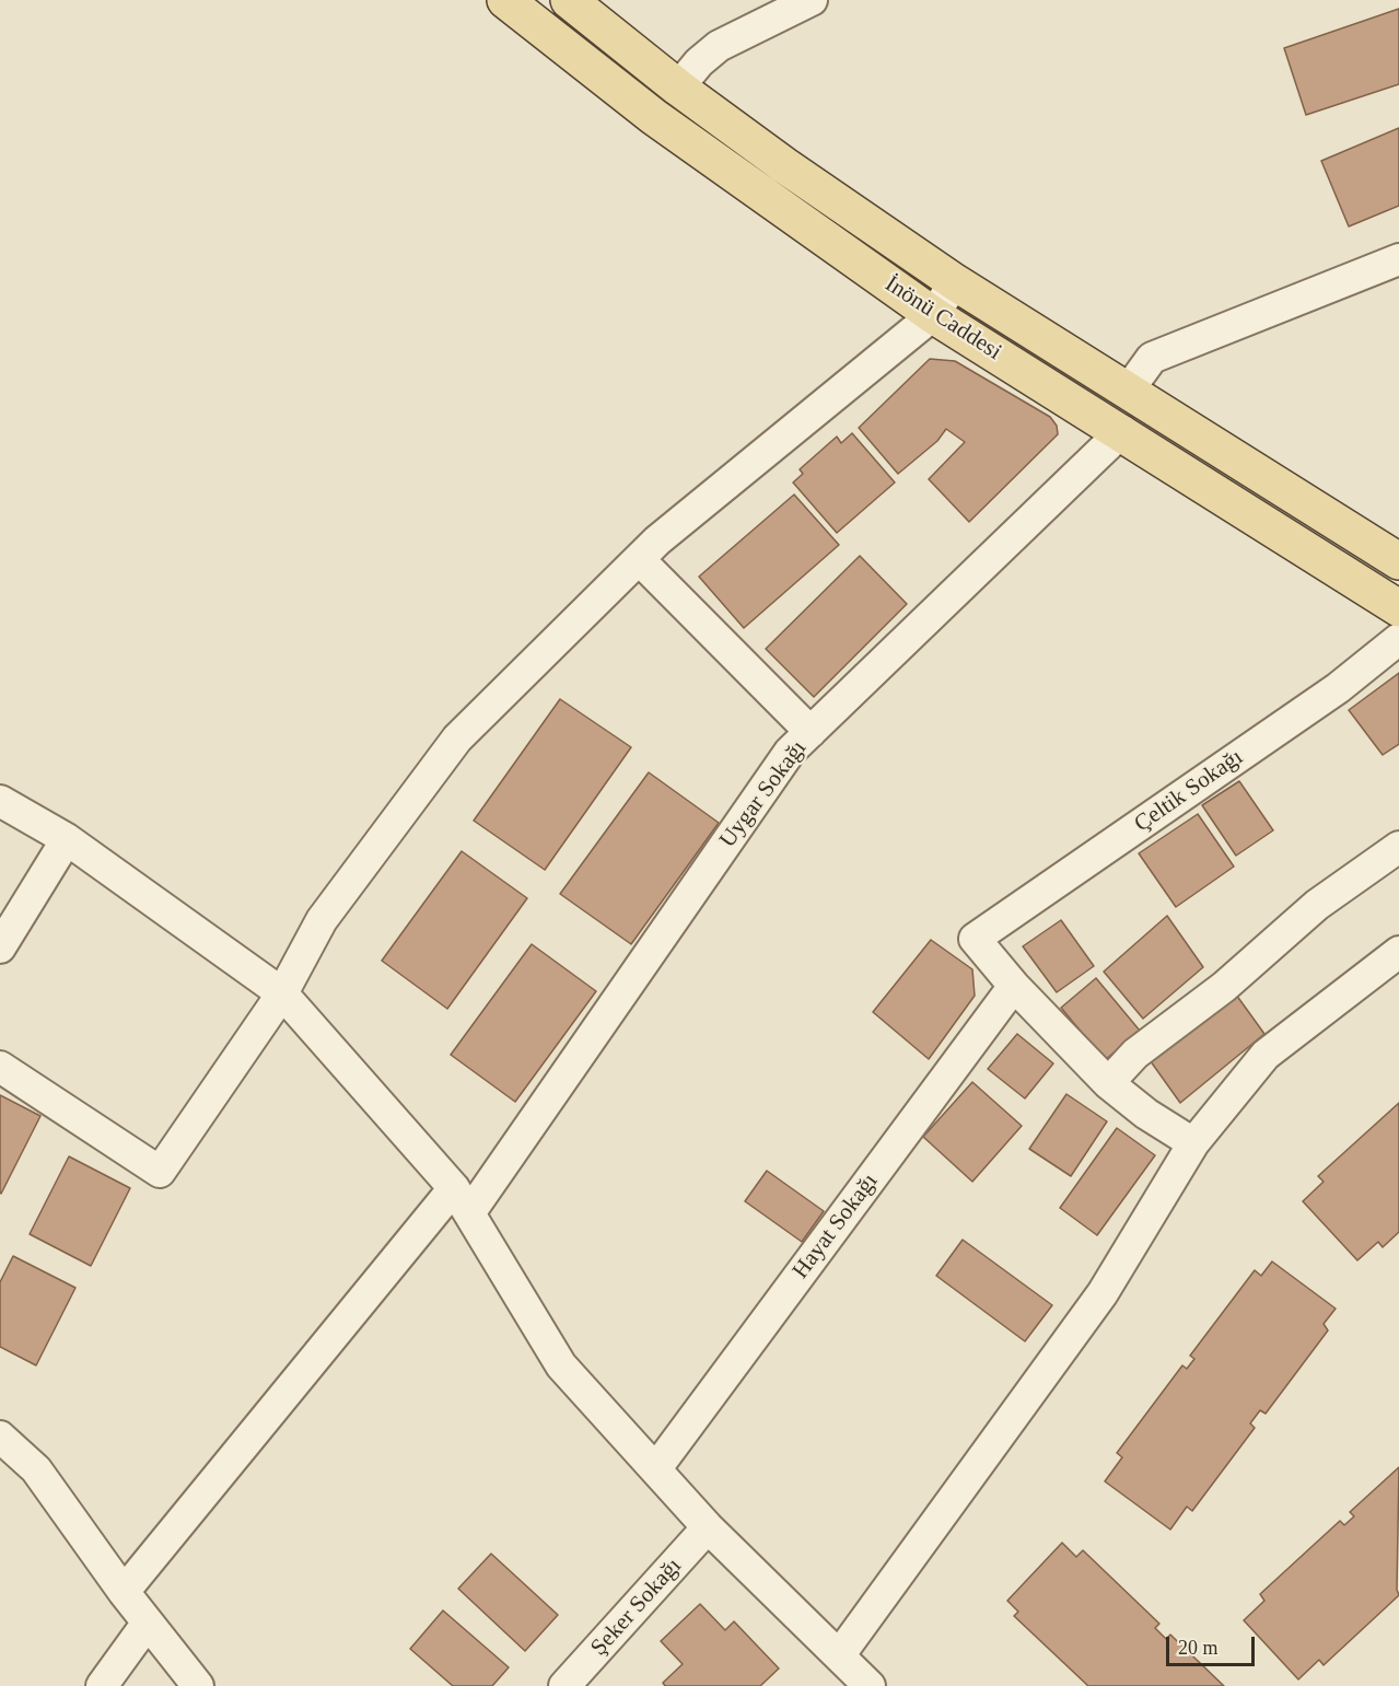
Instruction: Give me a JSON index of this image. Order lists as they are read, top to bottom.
{
  "streets": {
    "main road": ["İnönü Caddesi"],
    "street": [
      "Çeltik Sokağı",
      "Uygar Sokağı",
      "Hayat Sokağı",
      "Şeker Sokağı"
    ]
  },
  "crossings": [
    ["İnönü Caddesi", "Uygar Sokağı"],
    ["Çeltik Sokağı", "Hayat Sokağı"]
  ],
  "scale_bar": "20 m"
}
